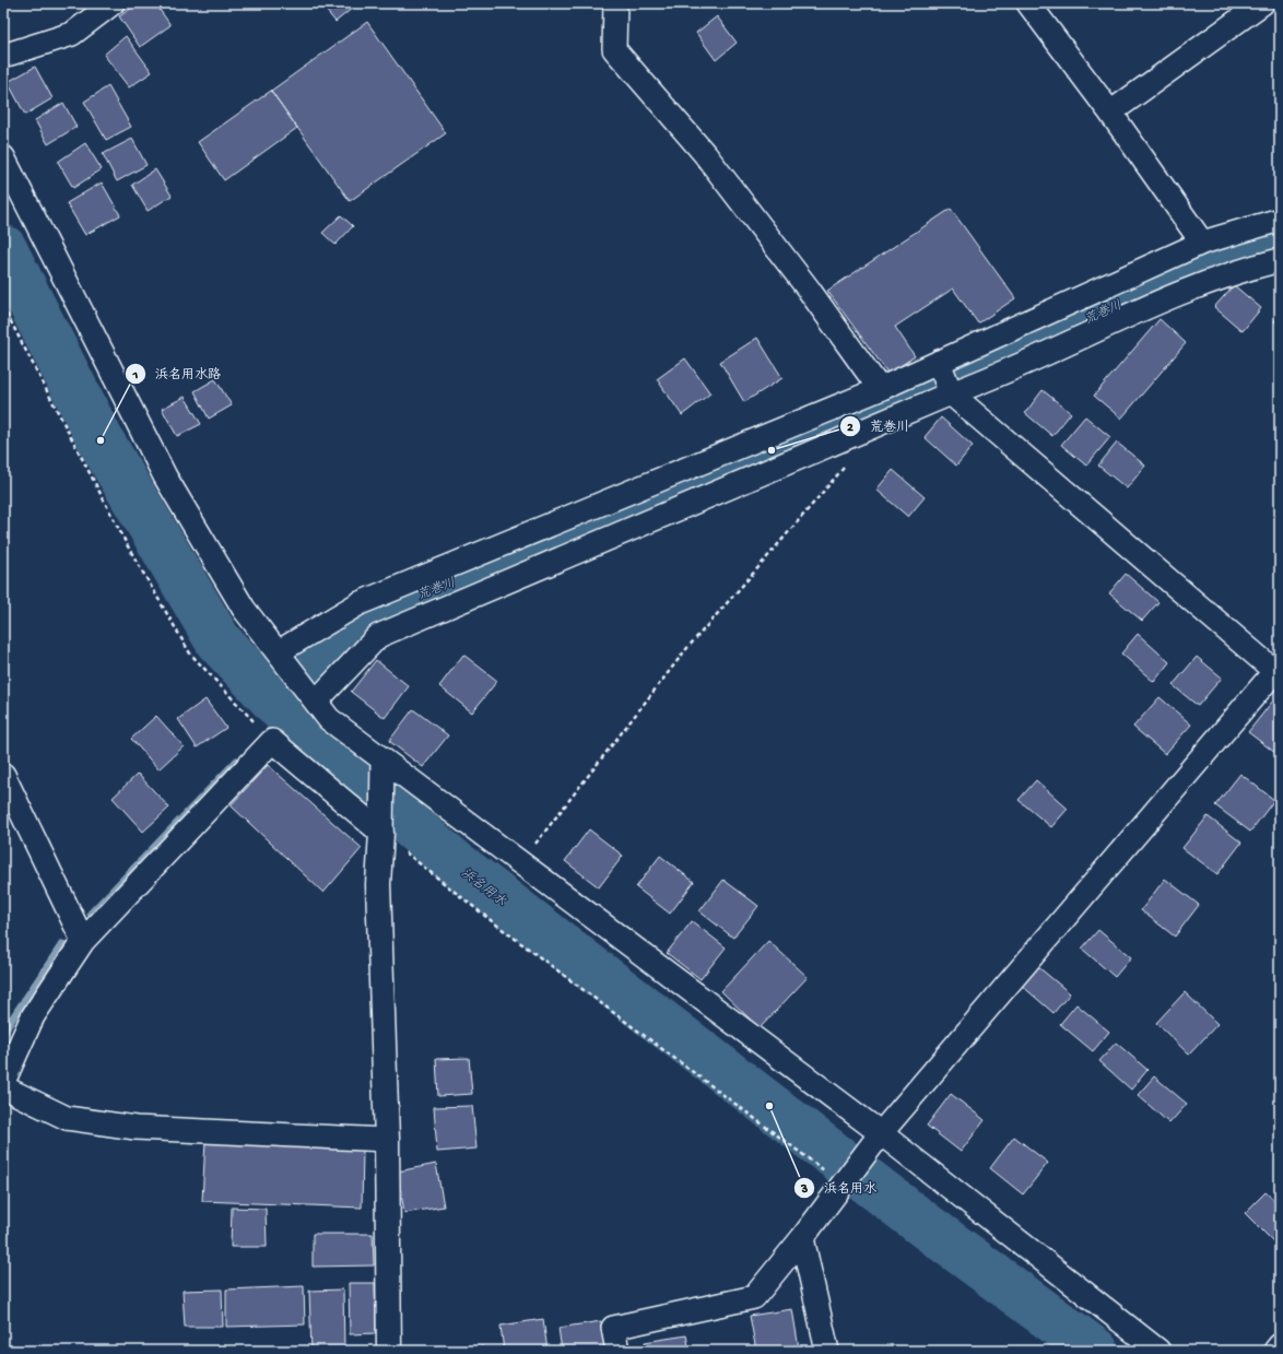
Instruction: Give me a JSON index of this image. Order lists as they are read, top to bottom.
{
  "water": ["荒巻川", "浜名用水"],
  "places": ["浜名用水路", "荒巻川", "浜名用水"]
}
